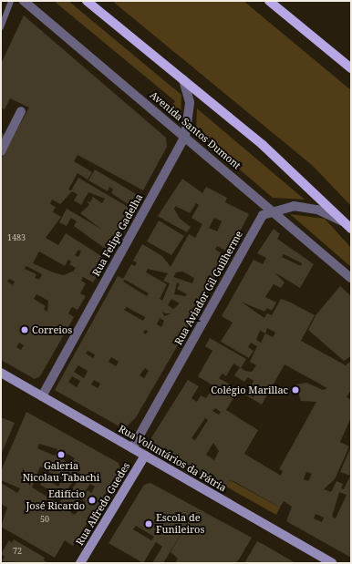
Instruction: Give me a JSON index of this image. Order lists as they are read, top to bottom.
{
  "streets": {
    "main road": ["Rua Voluntários da Pátria", "Rua Alfredo Guedes"],
    "street": ["Avenida Santos Dumont", "Rua Felipe Gadelha", "Rua Aviador Gil Guilherme"]
  },
  "crossings": [
    ["Avenida Santos Dumont", "Rua Felipe Gadelha"],
    ["Avenida Santos Dumont", "Rua Aviador Gil Guilherme"],
    ["Rua Felipe Gadelha", "Rua Voluntários da Pátria"],
    ["Rua Aviador Gil Guilherme", "Rua Voluntários da Pátria"],
    ["Rua Voluntários da Pátria", "Rua Alfredo Guedes"]
  ],
  "places": [
    "Correios",
    "Colégio Marillac",
    "Galeria Nicolau Tabachi",
    "Edifício José Ricardo",
    "Escola de Funileiros"
  ],
  "house_numbers": ["1483", "50", "72"]
}
